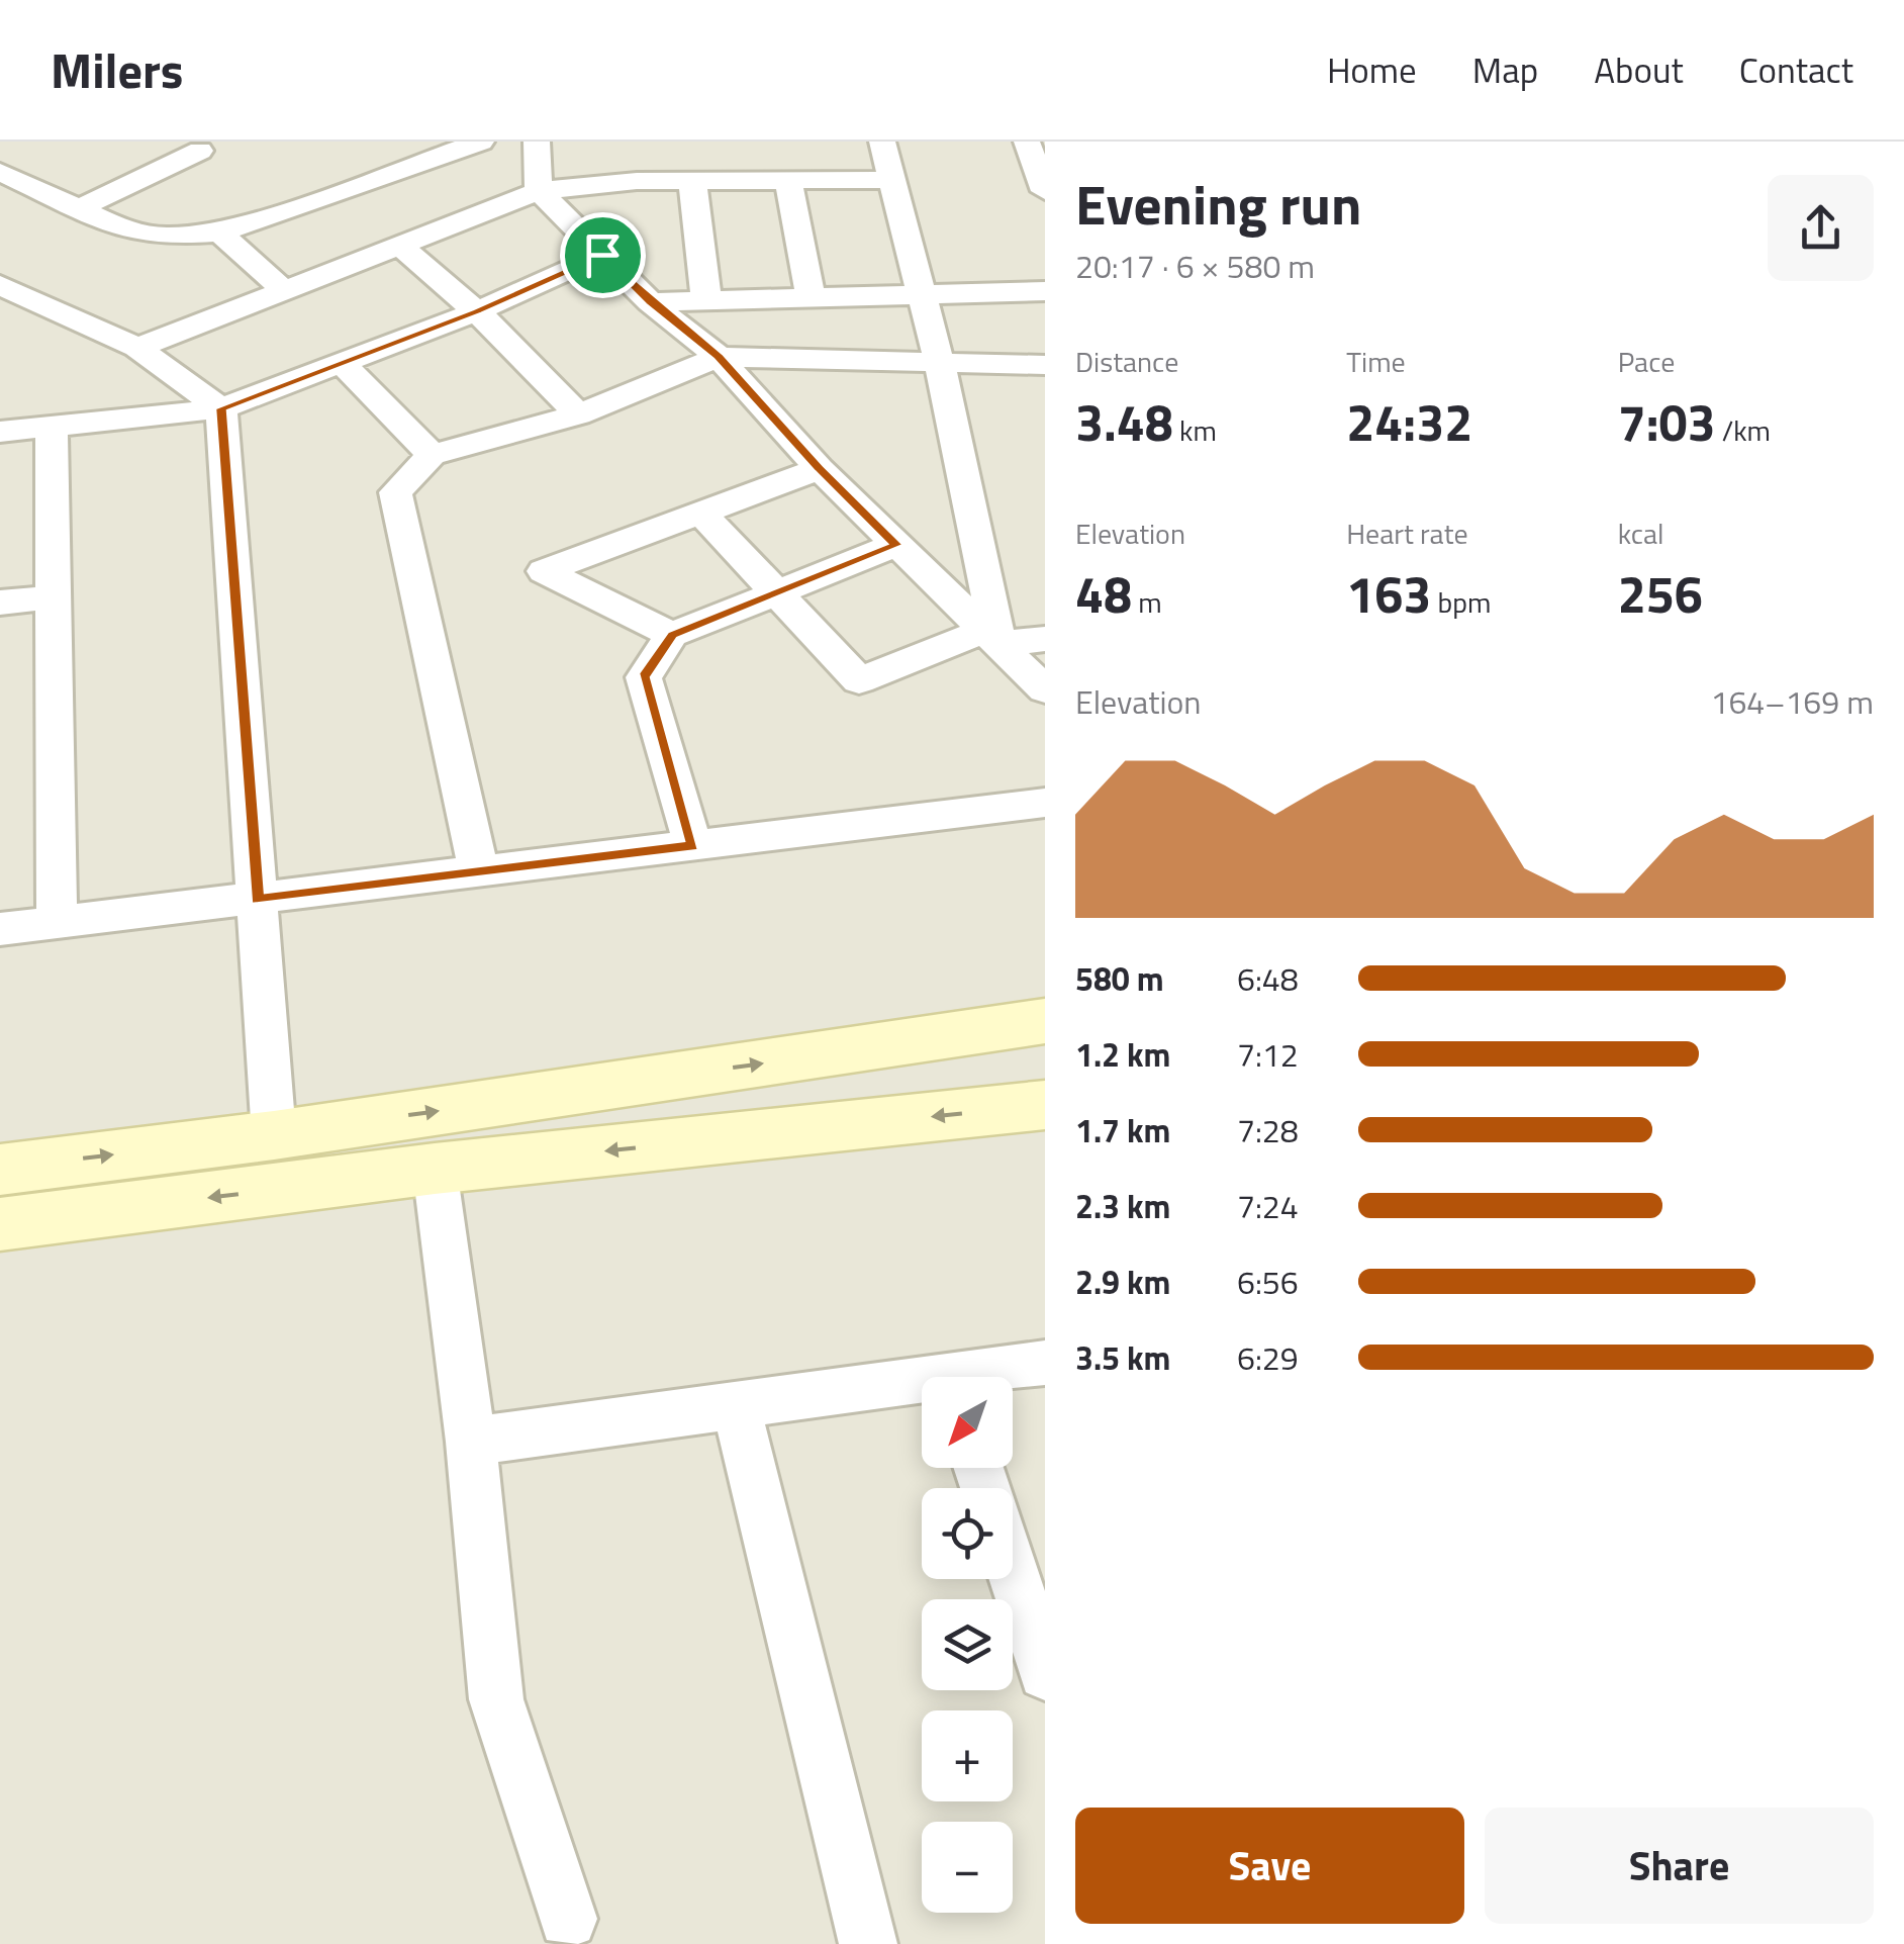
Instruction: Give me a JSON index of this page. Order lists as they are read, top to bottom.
{
  "north": "bottom left",
  "page": {
    "header": "Milers",
    "nav": [
      "Home",
      "Map",
      "About",
      "Contact"
    ],
    "heading": ["Evening run", "20:17 · 6 × 580 m"],
    "stats": [
      ["Distance", "3.48 km"],
      ["Time", "24:32"],
      ["Pace", "7:03 /km"],
      ["Elevation", "48 m"],
      ["Heart rate", "163 bpm"],
      ["kcal", "256"]
    ],
    "chart": ["Elevation", "164–169 m"],
    "list": [
      {
        "name": "580 m",
        "note": "6:48"
      },
      {
        "name": "1.2 km",
        "note": "7:12"
      },
      {
        "name": "1.7 km",
        "note": "7:28"
      },
      {
        "name": "2.3 km",
        "note": "7:24"
      },
      {
        "name": "2.9 km",
        "note": "6:56"
      },
      {
        "name": "3.5 km",
        "note": "6:29"
      }
    ],
    "map_buttons": ["+", "−"],
    "buttons": ["Save", "Share"]
  }
}
